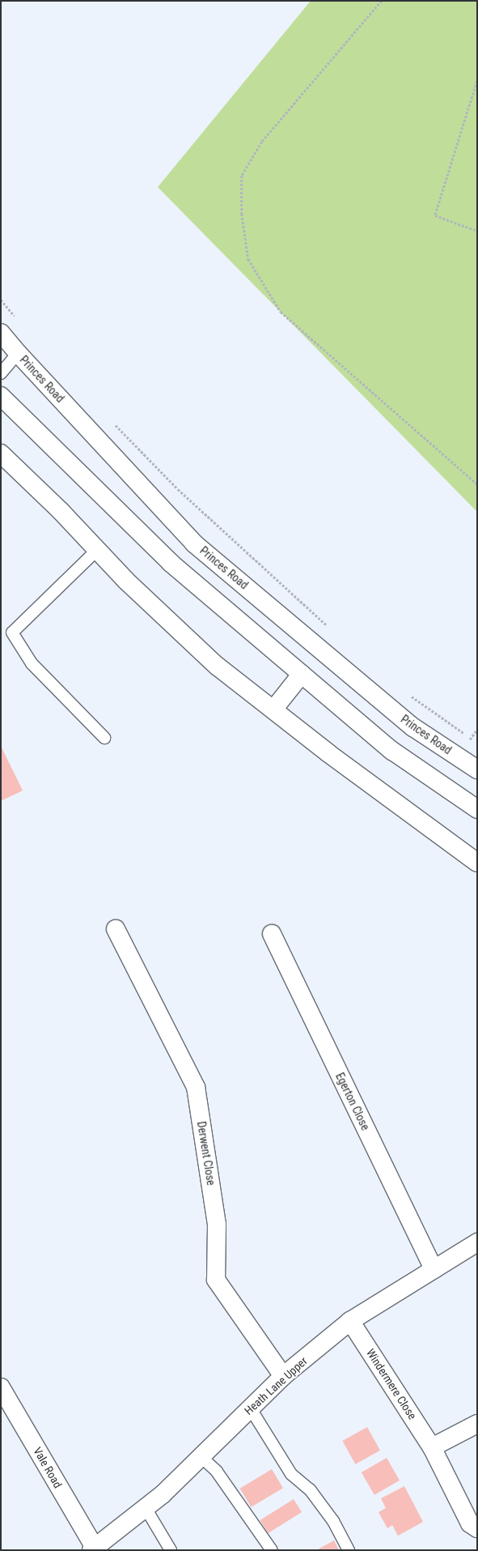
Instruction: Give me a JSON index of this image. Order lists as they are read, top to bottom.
{
  "streets": {
    "street": [
      "Princes Road",
      "Egerton Close",
      "Derwent Close",
      "Windermere Close",
      "Heath Lane Upper",
      "Vale Road"
    ]
  },
  "crossings": [
    ["Egerton Close", "Heath Lane Upper"],
    ["Derwent Close", "Heath Lane Upper"],
    ["Windermere Close", "Heath Lane Upper"],
    ["Heath Lane Upper", "Vale Road"]
  ]
}
